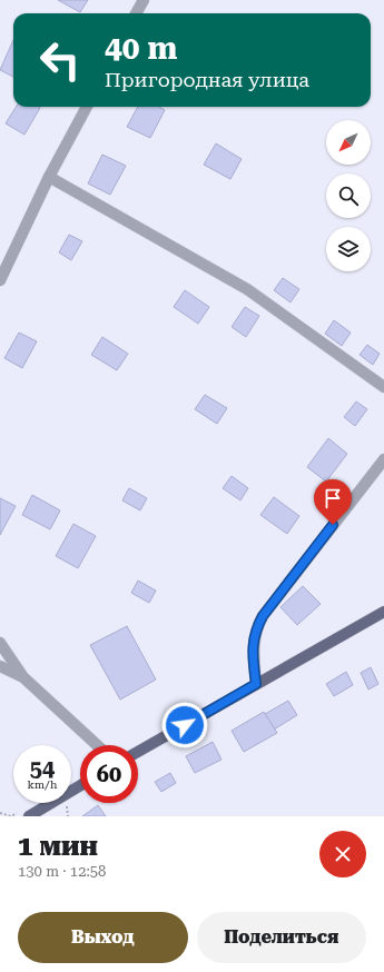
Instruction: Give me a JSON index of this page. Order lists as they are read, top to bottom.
{
  "north": "bottom left",
  "page": {
    "turn": ["40 m", "Пригородная улица"],
    "speed": "54 km/h",
    "limit": "60",
    "heading": ["1 мин", "130 m · 12:58"],
    "buttons": ["Выход", "Поделиться"]
  }
}
